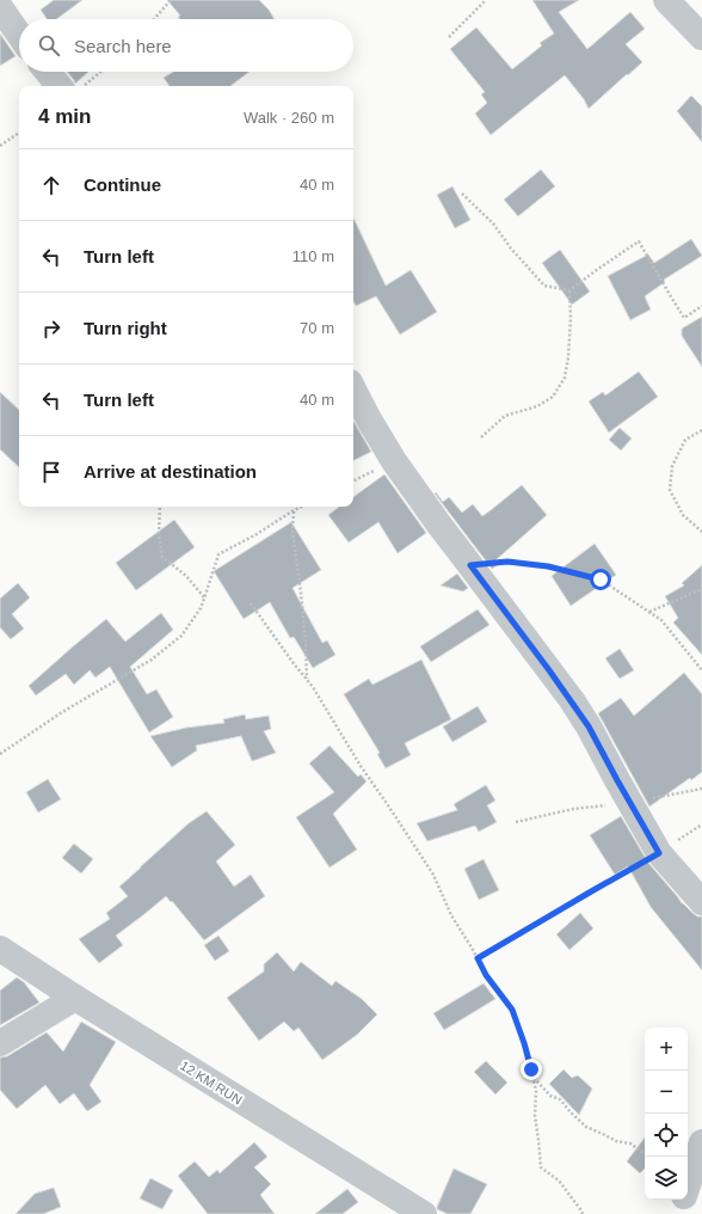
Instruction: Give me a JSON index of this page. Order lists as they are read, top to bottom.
{
  "streets": {
    "street": ["12 KM RUN"]
  },
  "page": {
    "search": "Search here",
    "heading": ["4 min", "Walk · 260 m"],
    "list": [
      ["Continue", "40 m"],
      ["Turn left", "110 m"],
      ["Turn right", "70 m"],
      ["Turn left", "40 m"],
      "Arrive at destination"
    ],
    "map_buttons": ["+", "−"]
  }
}
